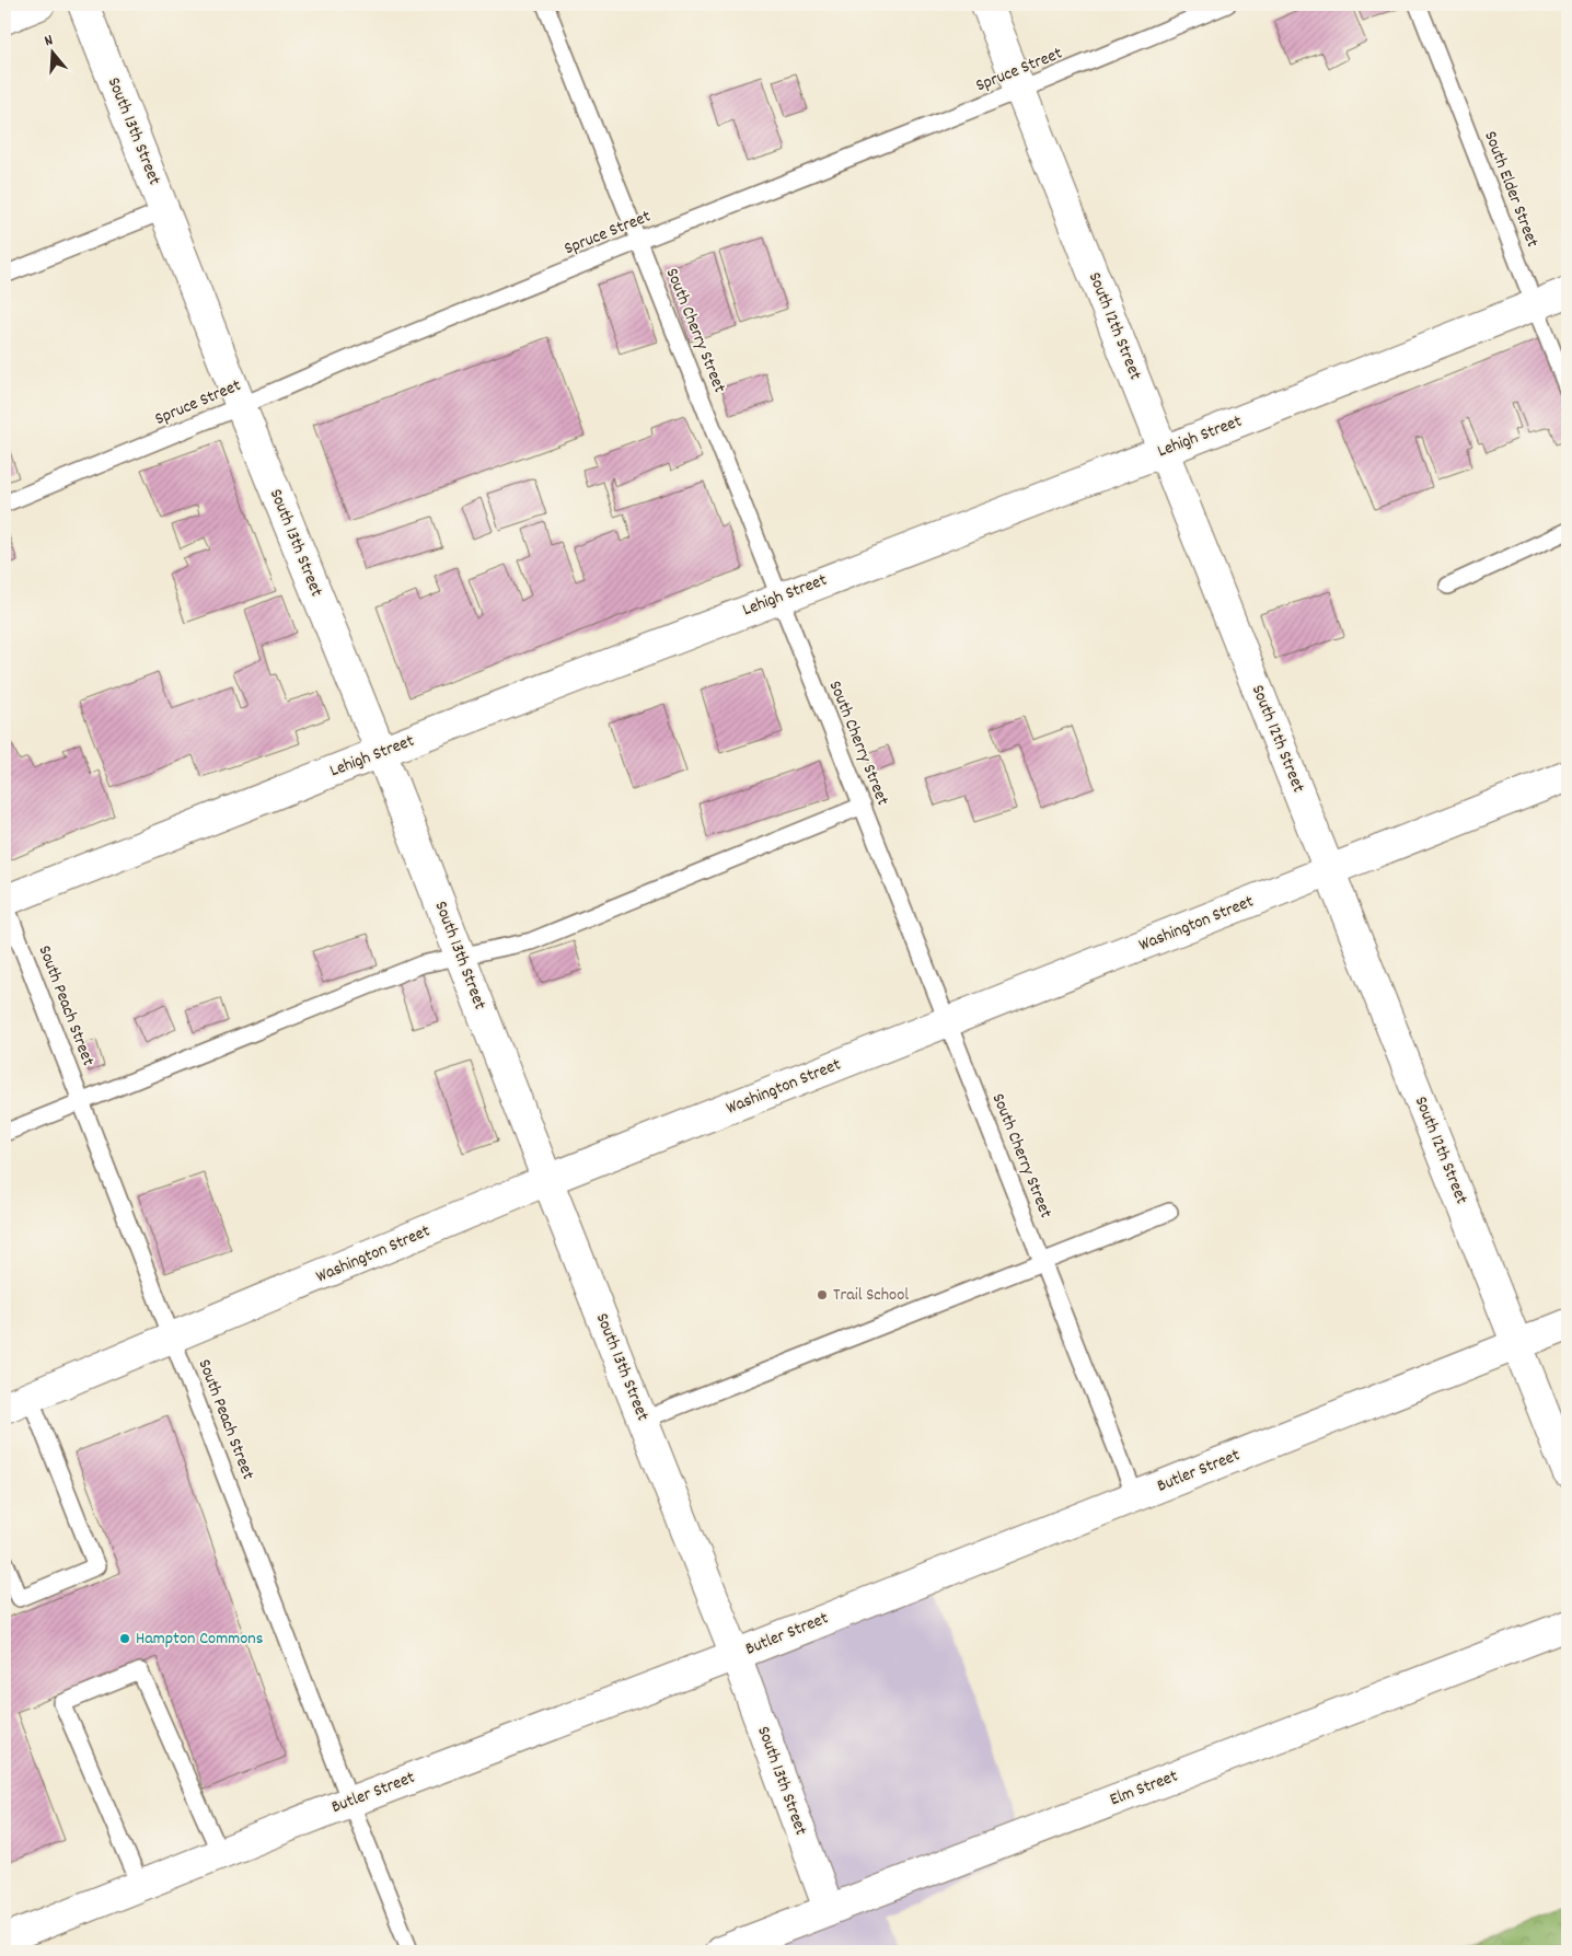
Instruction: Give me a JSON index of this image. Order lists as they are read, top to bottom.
{
  "streets": {
    "street": [
      "South 13th Street",
      "South 12th Street",
      "Lehigh Street",
      "Washington Street",
      "Butler Street",
      "Elm Street"
    ],
    "lane": [
      "Spruce Street",
      "South Elder Street",
      "South Cherry Street",
      "South Peach Street"
    ]
  },
  "crossings": [
    ["Spruce Street", "South 13th Street"],
    ["Spruce Street", "South 12th Street"],
    ["Spruce Street", "South Cherry Street"],
    ["South 13th Street", "Lehigh Street"],
    ["South 13th Street", "Washington Street"],
    ["South 13th Street", "Butler Street"],
    ["South 13th Street", "Elm Street"],
    ["South Elder Street", "Lehigh Street"],
    ["South 12th Street", "Lehigh Street"],
    ["South 12th Street", "Washington Street"],
    ["South 12th Street", "Butler Street"],
    ["South Cherry Street", "Lehigh Street"],
    ["South Cherry Street", "Washington Street"],
    ["South Cherry Street", "Butler Street"],
    ["Lehigh Street", "South Peach Street"],
    ["Washington Street", "South Peach Street"],
    ["South Peach Street", "Butler Street"]
  ],
  "places": ["Trail School", "Hampton Commons"],
  "north": "top"
}
